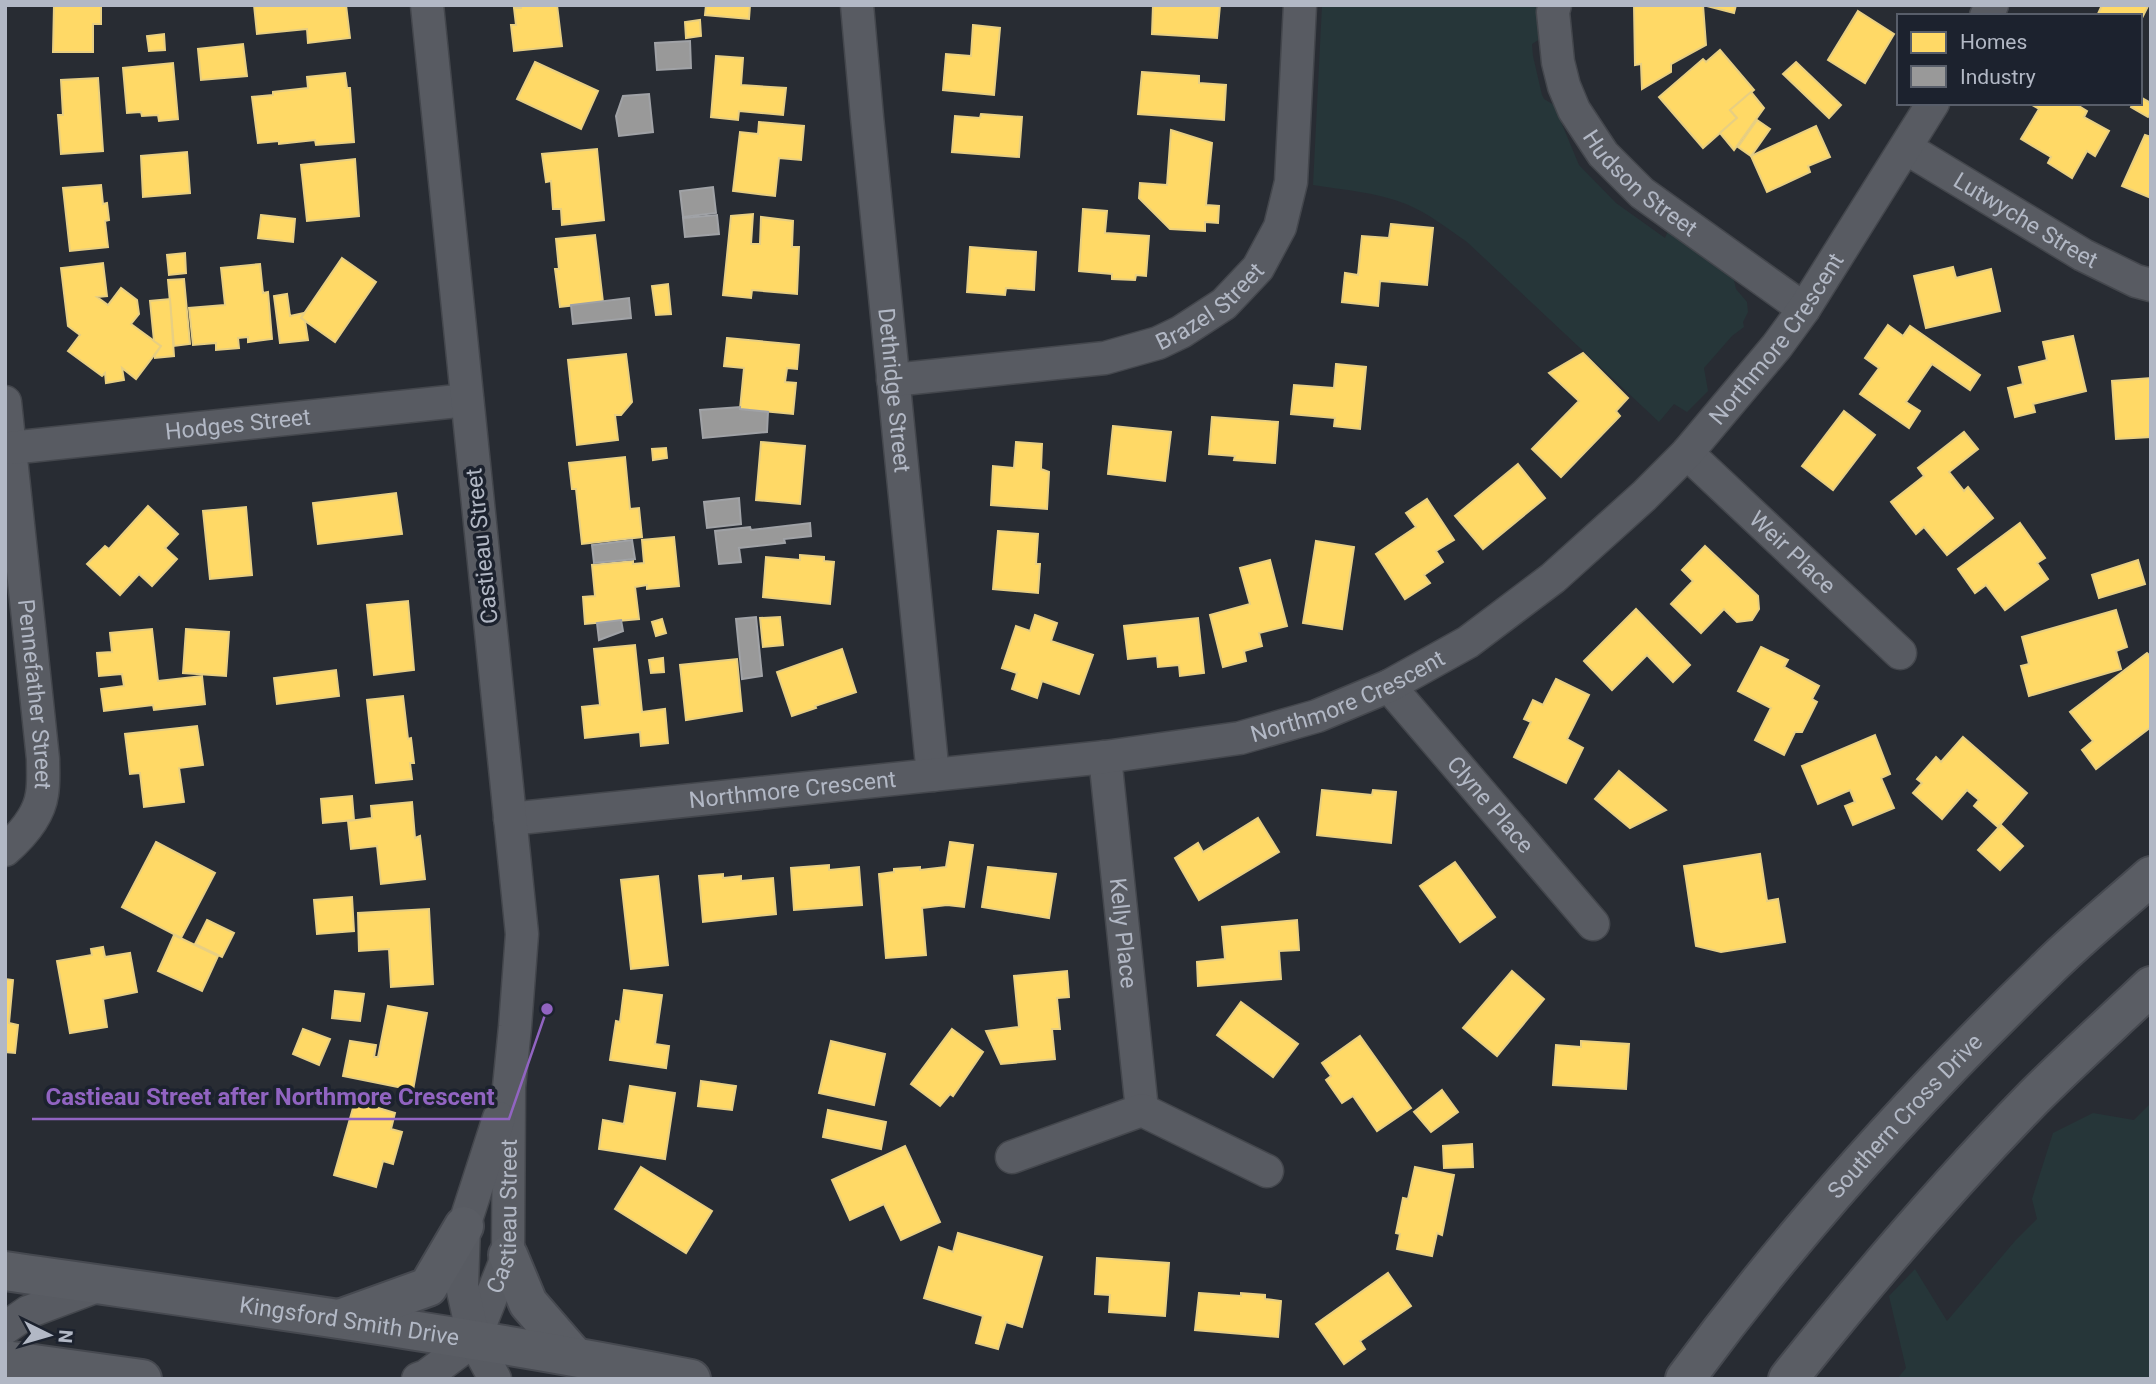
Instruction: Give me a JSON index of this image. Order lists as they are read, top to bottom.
{
  "streets": {
    "main road": ["Southern Cross Drive", "Kingsford Smith Drive"],
    "street": [
      "Hudson Street",
      "Lutwyche Street",
      "Brazel Street",
      "Northmore Crescent",
      "Dethridge Street",
      "Hodges Street",
      "Castieau Street",
      "Weir Place",
      "Pennefather Street",
      "Clyne Place",
      "Kelly Place"
    ]
  },
  "crossings": [
    ["Hudson Street", "Northmore Crescent"],
    ["Lutwyche Street", "Northmore Crescent"],
    ["Brazel Street", "Dethridge Street"],
    ["Northmore Crescent", "Dethridge Street"],
    ["Northmore Crescent", "Castieau Street"],
    ["Northmore Crescent", "Weir Place"],
    ["Northmore Crescent", "Clyne Place"],
    ["Northmore Crescent", "Kelly Place"],
    ["Hodges Street", "Castieau Street"],
    ["Hodges Street", "Pennefather Street"],
    ["Castieau Street", "Kingsford Smith Drive"]
  ],
  "places": ["Castieau Street after Northmore Crescent"],
  "legend": ["Homes", "Industry"],
  "north": "right"
}
